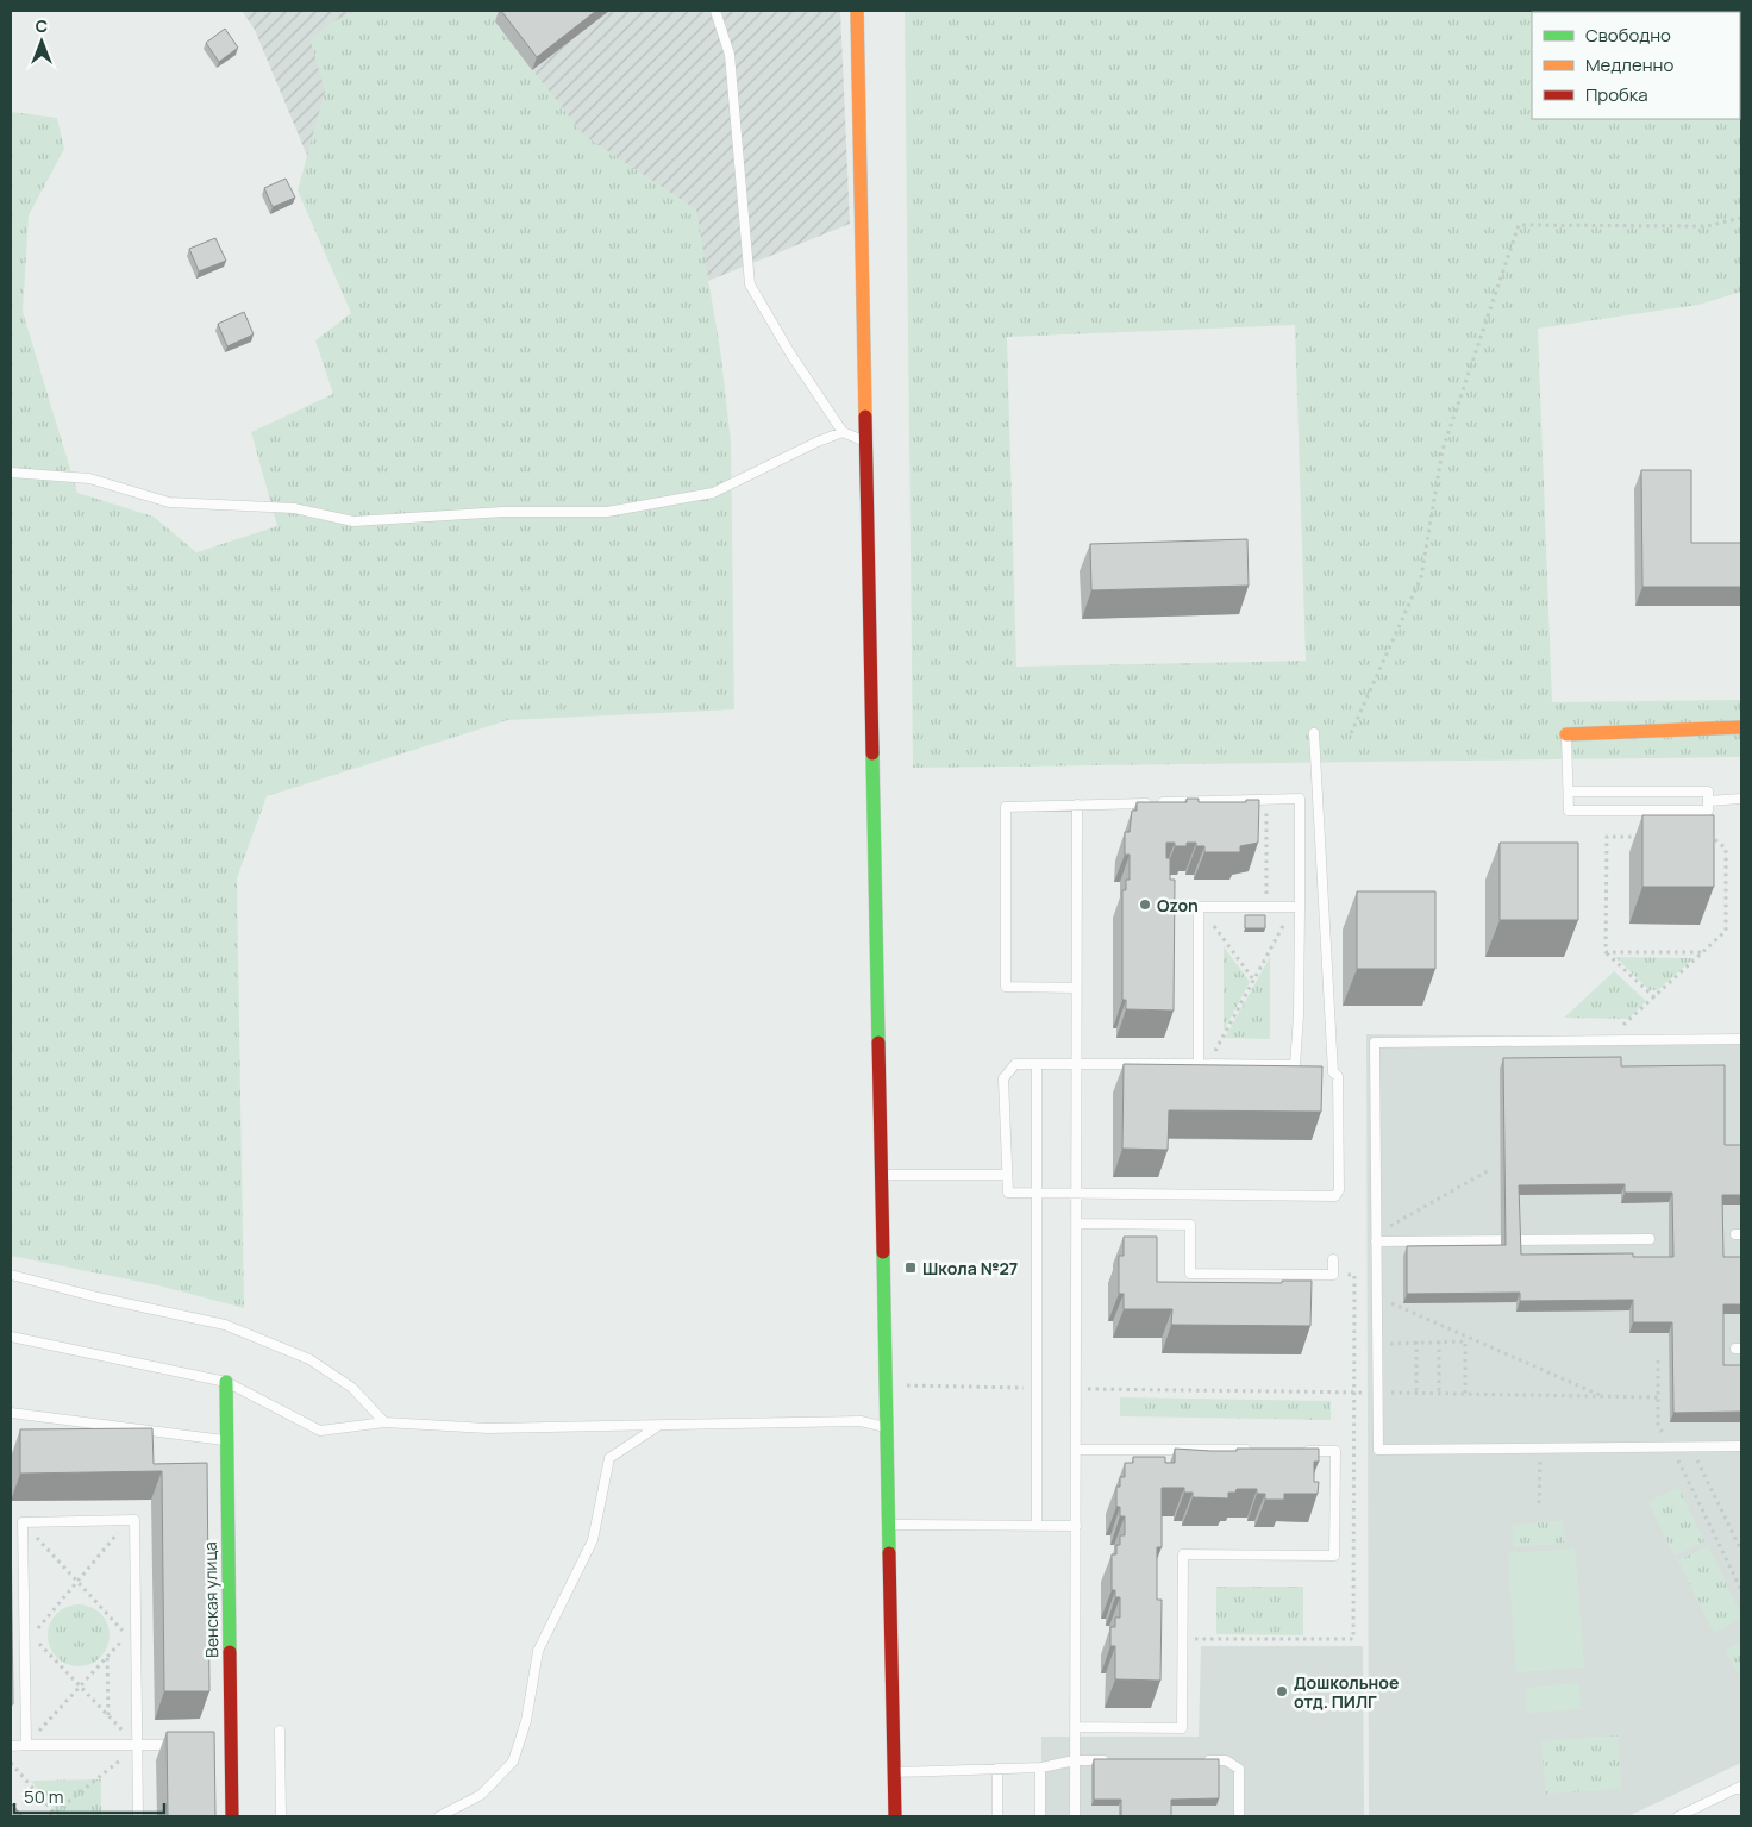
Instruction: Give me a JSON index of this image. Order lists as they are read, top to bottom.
{
  "streets": {
    "street": ["Венская улица"]
  },
  "places": {
    "other": ["Ozon", "Дошкольное отд. ПИЛГ"],
    "transit": ["Школа №27"]
  },
  "legend": ["Свободно", "Медленно", "Пробка"],
  "scale_bar": "50 m",
  "north": "top"
}
